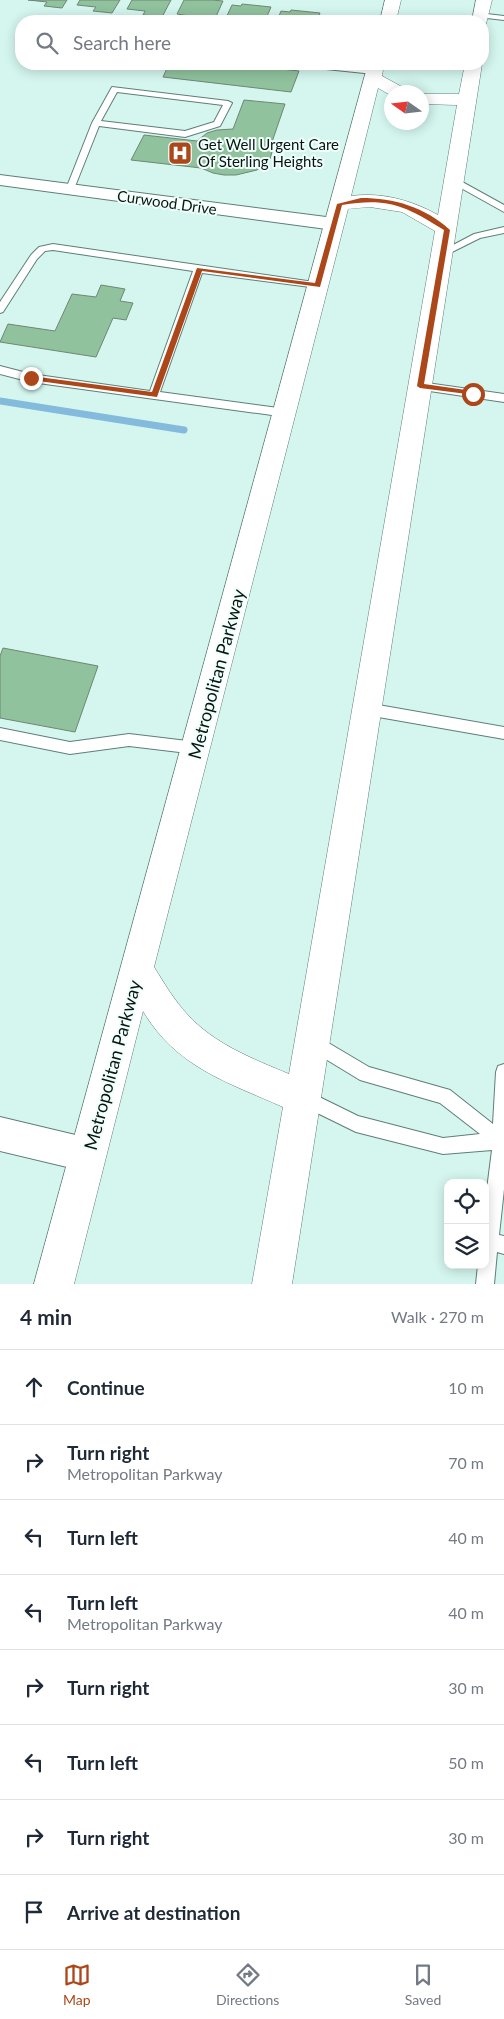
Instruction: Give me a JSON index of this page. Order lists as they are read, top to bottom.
{
  "streets": {
    "main road": ["Metropolitan Parkway"],
    "street": ["Curwood Drive"]
  },
  "crossings": [
    ["Curwood Drive", "Metropolitan Parkway"]
  ],
  "places": {
    "hospital": ["Get Well Urgent Care Of Sterling Heights"]
  },
  "north": "left",
  "page": {
    "search": "Search here",
    "heading": ["4 min", "Walk · 270 m"],
    "list": [
      ["Continue", "10 m"],
      ["Turn right", "Metropolitan Parkway", "70 m"],
      ["Turn left", "40 m"],
      ["Turn left", "Metropolitan Parkway", "40 m"],
      ["Turn right", "30 m"],
      ["Turn left", "50 m"],
      ["Turn right", "30 m"],
      "Arrive at destination"
    ],
    "nav": ["Map", "Directions", "Saved"]
  }
}
